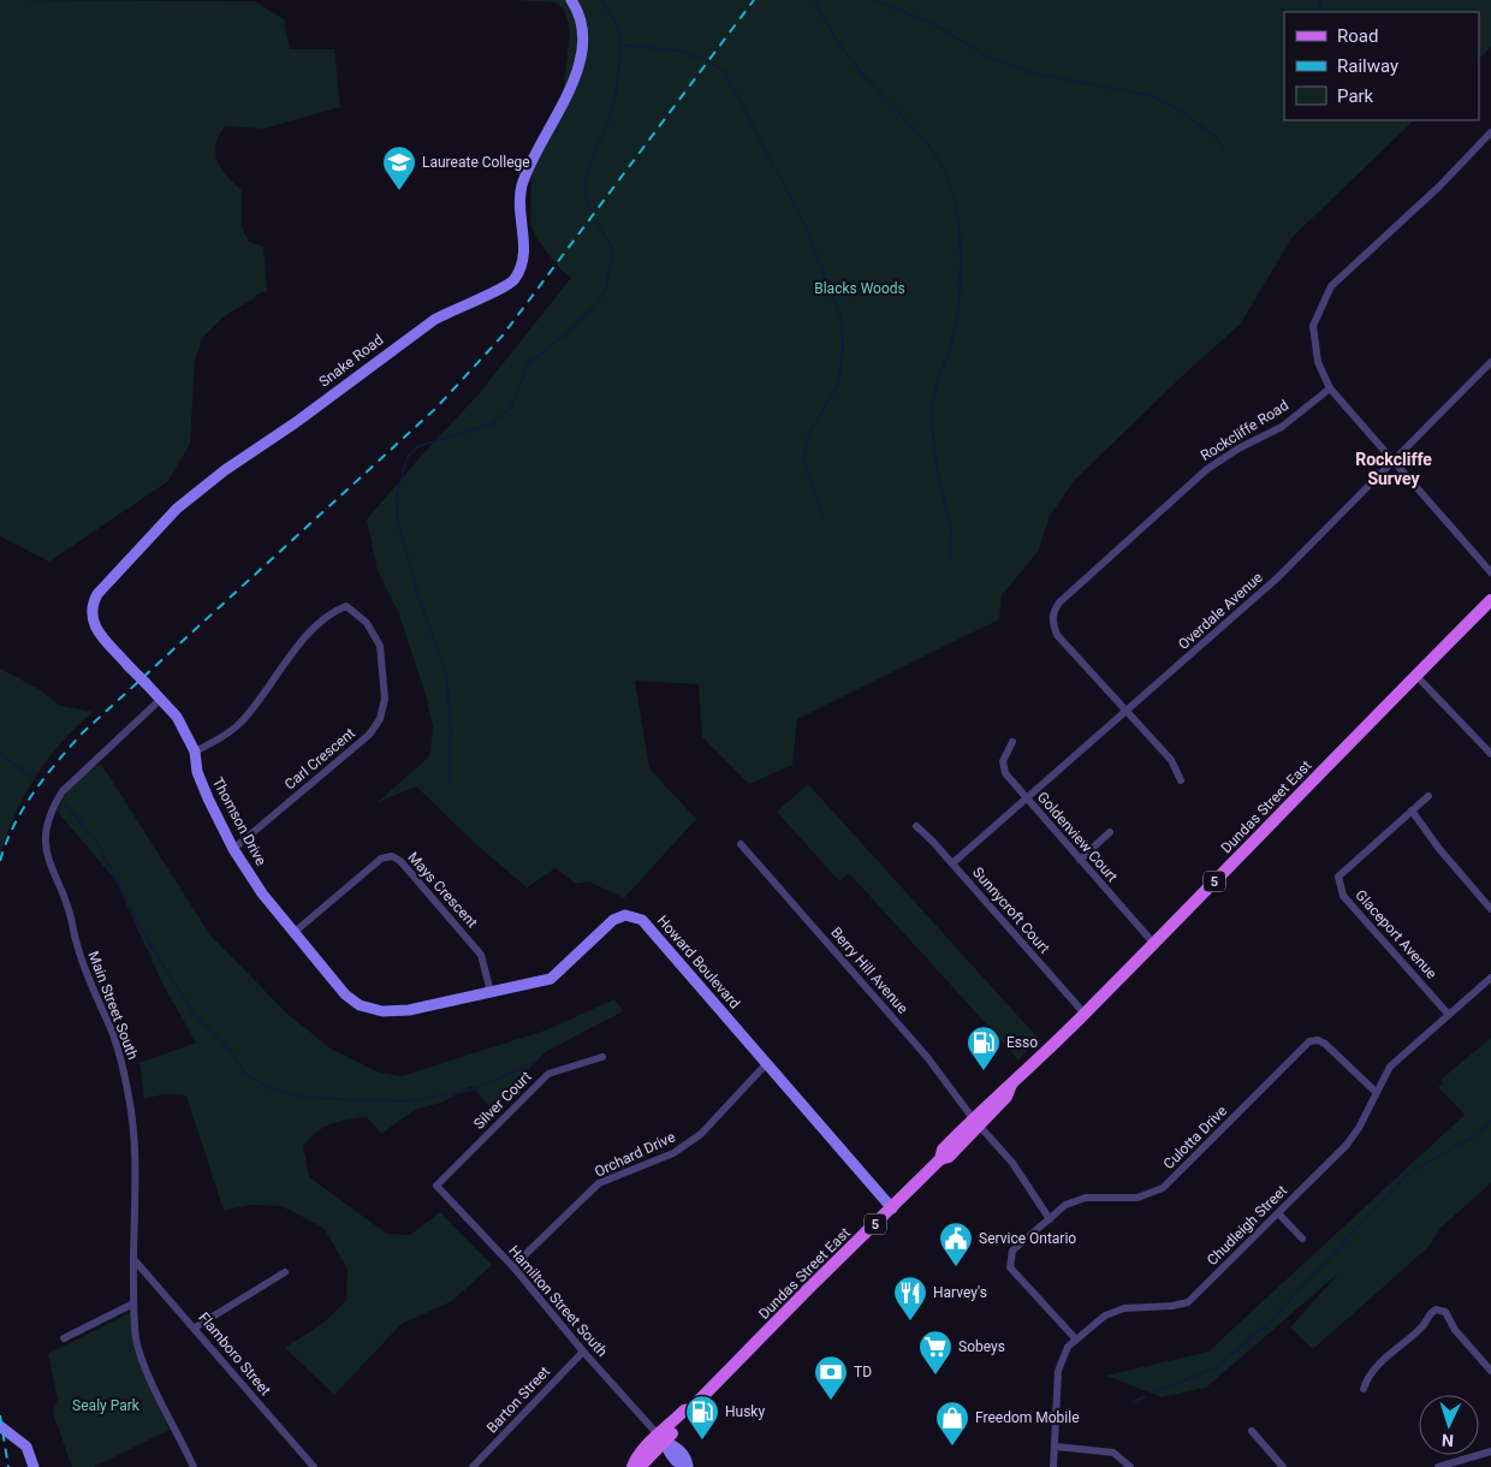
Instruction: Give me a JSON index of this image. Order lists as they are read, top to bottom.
{
  "streets": {
    "main road": ["Dundas Street East", "5"],
    "street": [
      "Snake Road",
      "Rockcliffe Road",
      "Overdale Avenue",
      "Carl Crescent",
      "Thomson Drive",
      "Goldenview Court",
      "Mays Crescent",
      "Sunnycroft Court",
      "Glaceport Avenue",
      "Howard Boulevard",
      "Berry Hill Avenue",
      "Main Street South",
      "Silver Court",
      "Culotta Drive",
      "Orchard Drive",
      "Chudleigh Street",
      "Hamilton Street South",
      "Flamboro Street",
      "Barton Street"
    ]
  },
  "crossings": [
    ["Snake Road", "Thomson Drive"],
    ["Snake Road", "Main Street South"],
    ["Rockcliffe Road", "Overdale Avenue"],
    ["Overdale Avenue", "Goldenview Court"],
    ["Overdale Avenue", "Sunnycroft Court"],
    ["Carl Crescent", "Thomson Drive"],
    ["Dundas Street East", "Goldenview Court"],
    ["Dundas Street East", "Sunnycroft Court"],
    ["Dundas Street East", "Howard Boulevard"],
    ["Dundas Street East", "Berry Hill Avenue"],
    ["Dundas Street East", "Hamilton Street South"],
    ["Thomson Drive", "Howard Boulevard"],
    ["Thomson Drive", "Main Street South"],
    ["Mays Crescent", "Howard Boulevard"],
    ["Glaceport Avenue", "Chudleigh Street"],
    ["Howard Boulevard", "Orchard Drive"],
    ["Berry Hill Avenue", "Culotta Drive"],
    ["Main Street South", "Flamboro Street"],
    ["Silver Court", "Hamilton Street South"],
    ["Culotta Drive", "Chudleigh Street"],
    ["Orchard Drive", "Hamilton Street South"],
    ["Hamilton Street South", "Barton Street"]
  ],
  "districts": ["Rockcliffe Survey"],
  "parks": ["Blacks Woods", "Sealy Park"],
  "places": {
    "school or university": ["Laureate College"],
    "fuel station": ["Esso", "Husky"],
    "public building": ["Service Ontario"],
    "restaurant": ["Harvey's"],
    "supermarket": ["Sobeys"],
    "bank": ["TD"],
    "shop": ["Freedom Mobile"]
  },
  "legend": ["Road", "Railway", "Park"],
  "north": "bottom"
}
